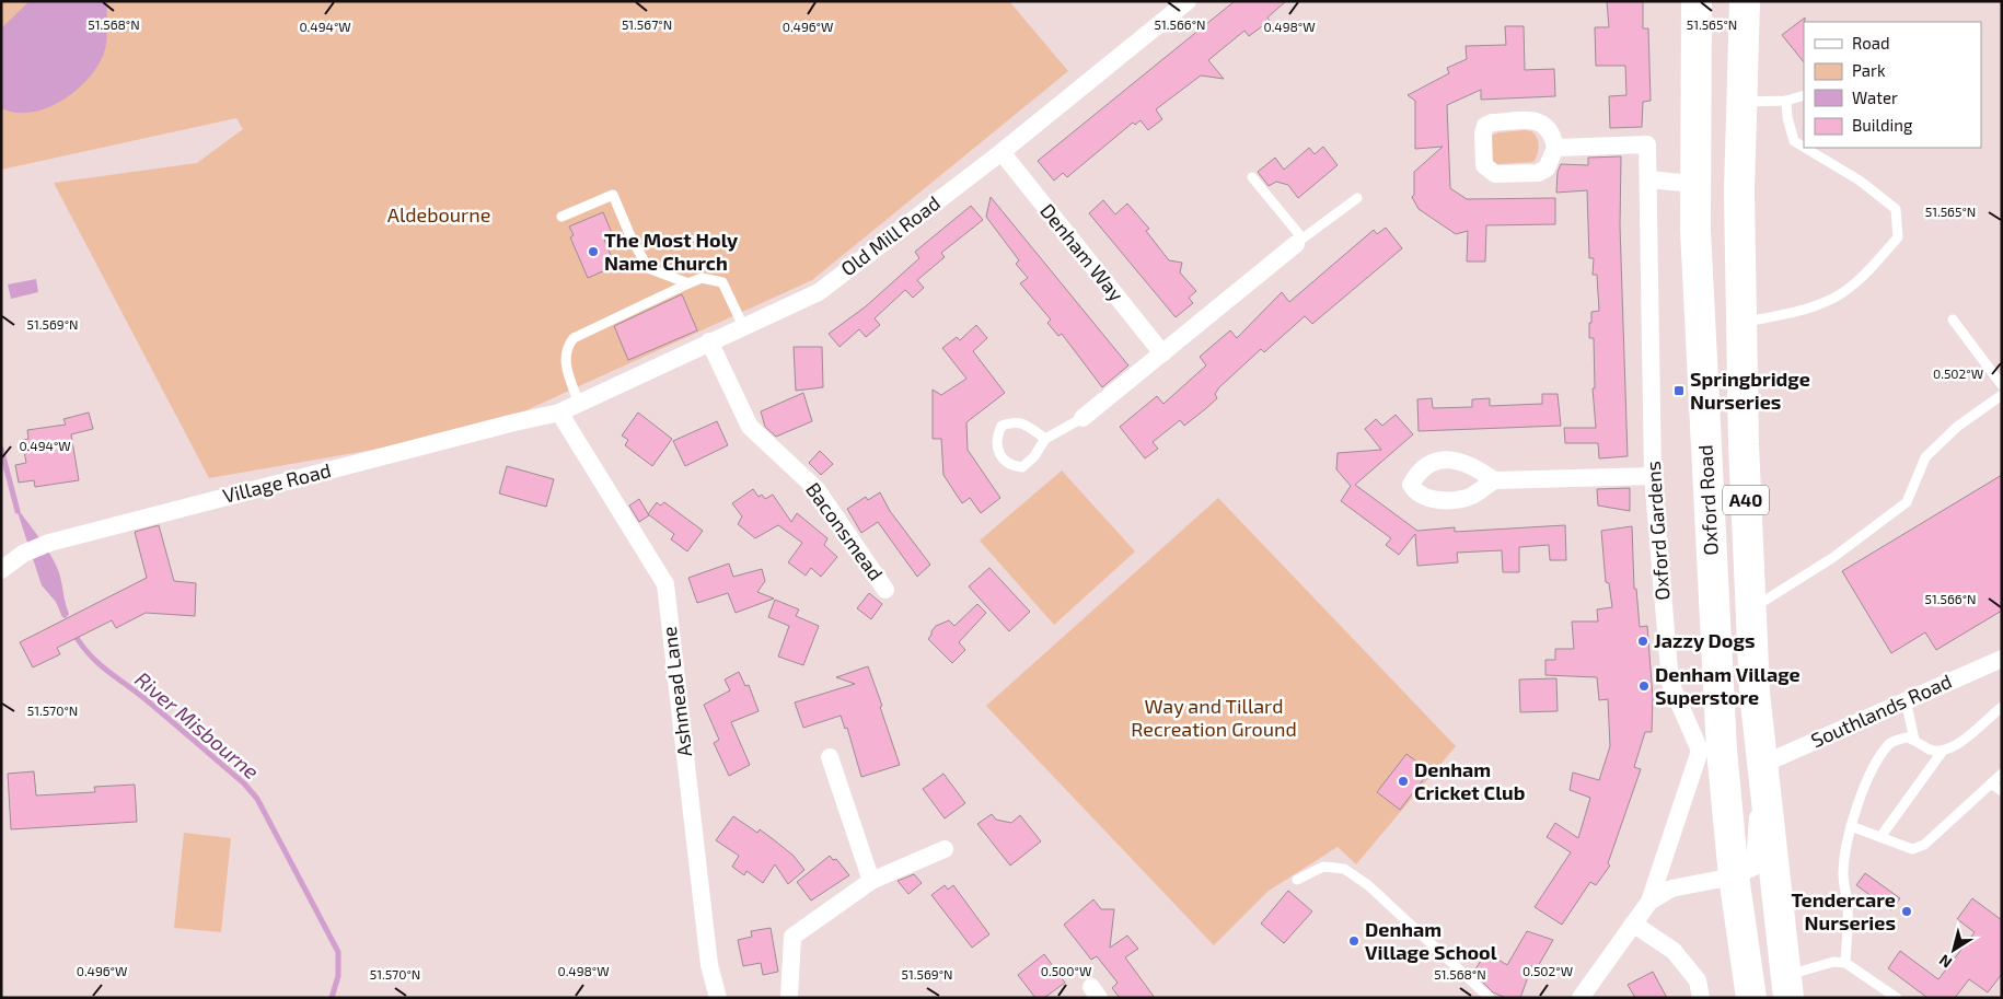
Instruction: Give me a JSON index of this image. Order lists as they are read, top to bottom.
{
  "streets": {
    "highway": ["Oxford Road", "A40"],
    "street": [
      "Old Mill Road",
      "Denham Way",
      "Village Road",
      "Oxford Gardens",
      "Baconsmead",
      "Ashmead Lane",
      "Southlands Road"
    ]
  },
  "crossings": [
    ["Old Mill Road", "Denham Way"],
    ["Old Mill Road", "Village Road"],
    ["Old Mill Road", "Baconsmead"],
    ["Old Mill Road", "Ashmead Lane"],
    ["Village Road", "Ashmead Lane"],
    ["Oxford Road", "Oxford Gardens"],
    ["Oxford Road", "Southlands Road"]
  ],
  "water": ["River Misbourne"],
  "parks": ["Aldebourne", "Way and Tillard Recreation Ground"],
  "places": {
    "other": [
      "The Most Holy Name Church",
      "Jazzy Dogs",
      "Denham Village Superstore",
      "Denham Cricket Club",
      "Tendercare Nurseries",
      "Denham Village School"
    ],
    "transit": ["Springbridge Nurseries"]
  },
  "legend": [
    "Road",
    "Park",
    "Water",
    "Building"
  ],
  "north": "bottom left",
  "coordinates": [
    "51.568°N",
    "51.567°N",
    "51.566°N",
    "51.565°N",
    "0.494°W",
    "0.496°W",
    "0.498°W",
    "51.569°N",
    "0.502°W",
    "51.570°N",
    "0.500°W"
  ]
}
